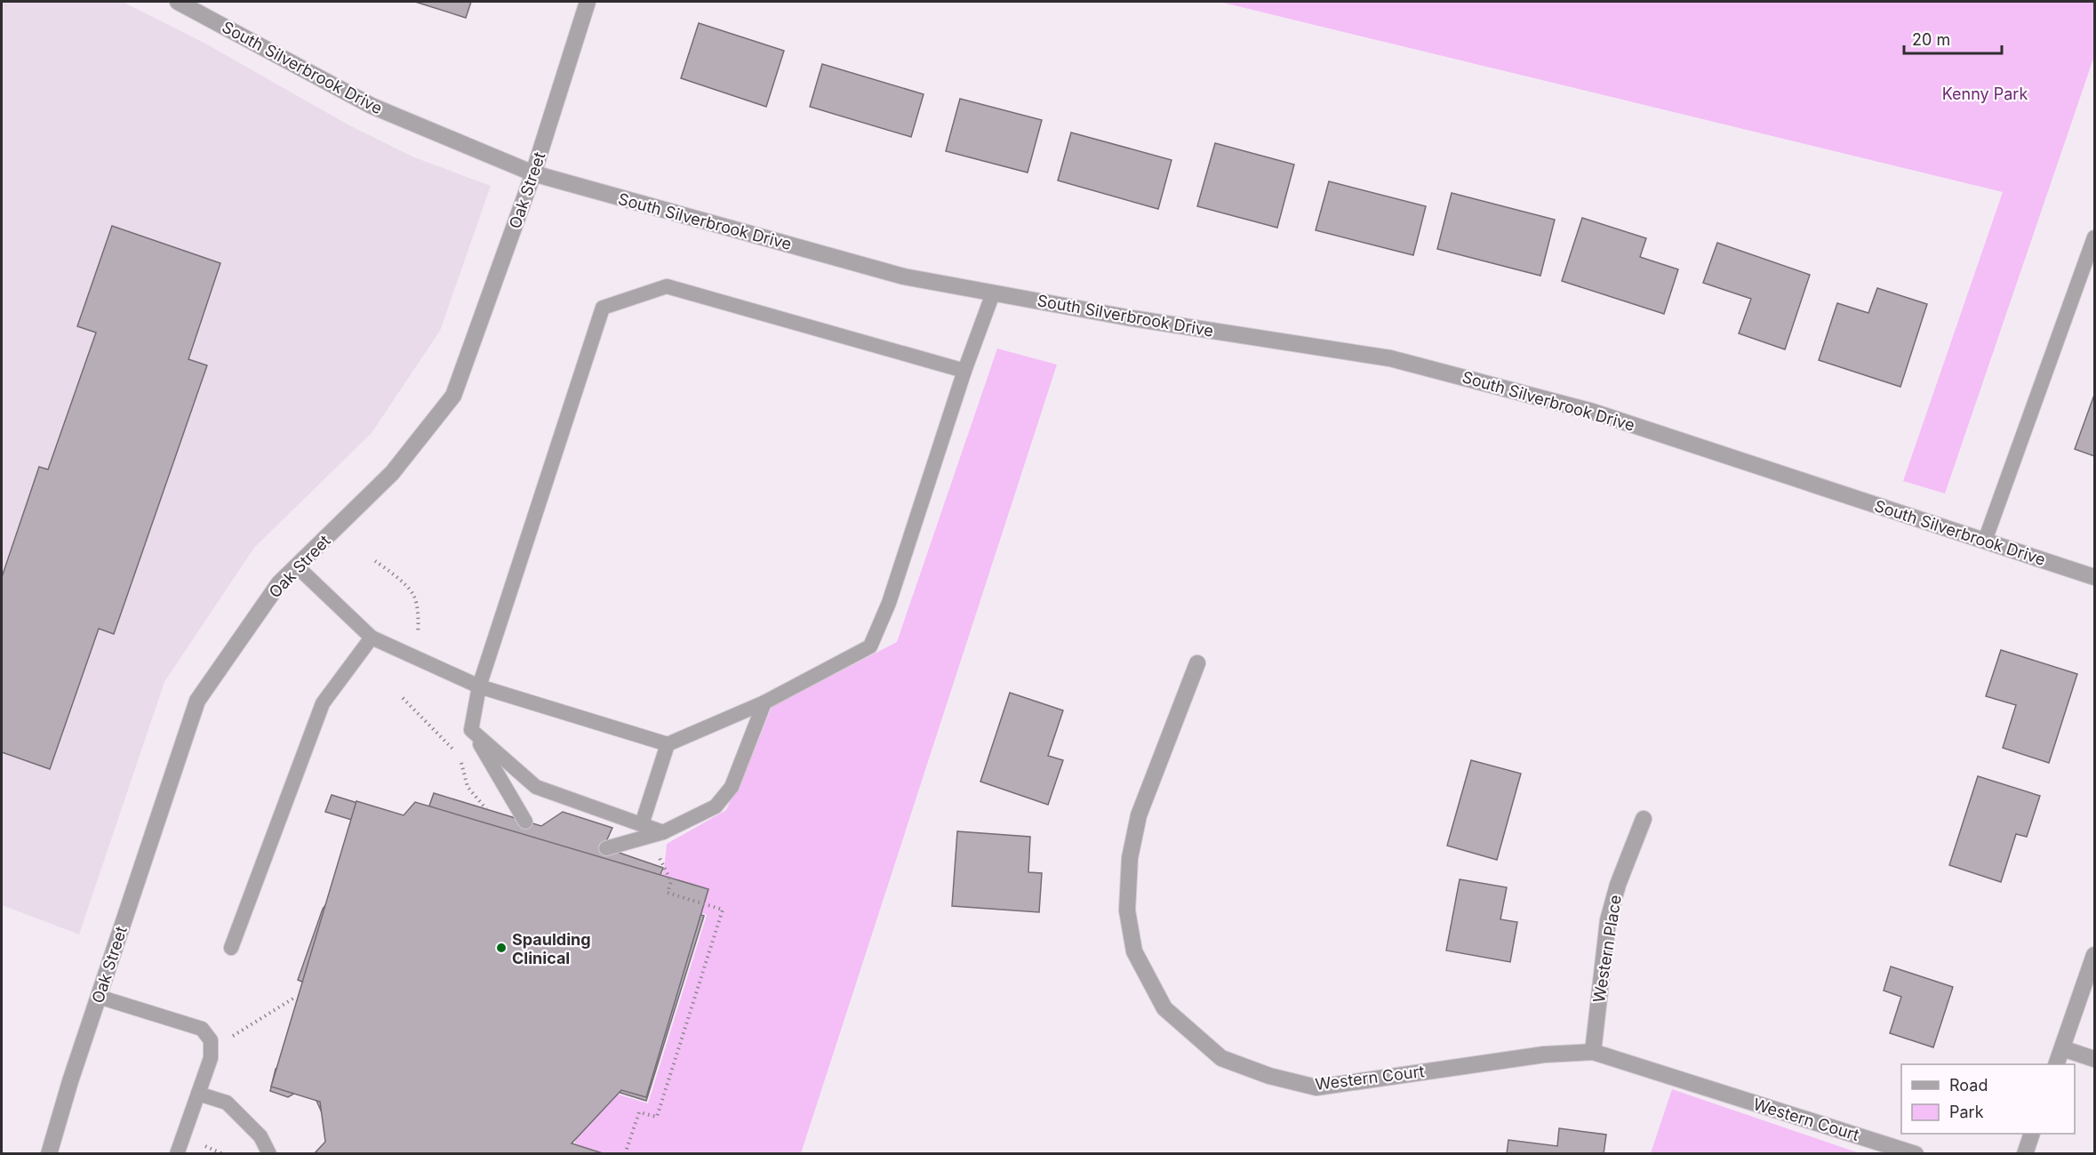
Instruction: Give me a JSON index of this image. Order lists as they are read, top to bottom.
{
  "streets": {
    "street": [
      "South Silverbrook Drive",
      "Oak Street",
      "Western Place",
      "Western Court"
    ]
  },
  "crossings": [
    ["South Silverbrook Drive", "Oak Street"],
    ["Western Place", "Western Court"]
  ],
  "parks": ["Kenny Park"],
  "places": ["Spaulding Clinical"],
  "legend": ["Road", "Park"],
  "scale_bar": "20 m"
}
